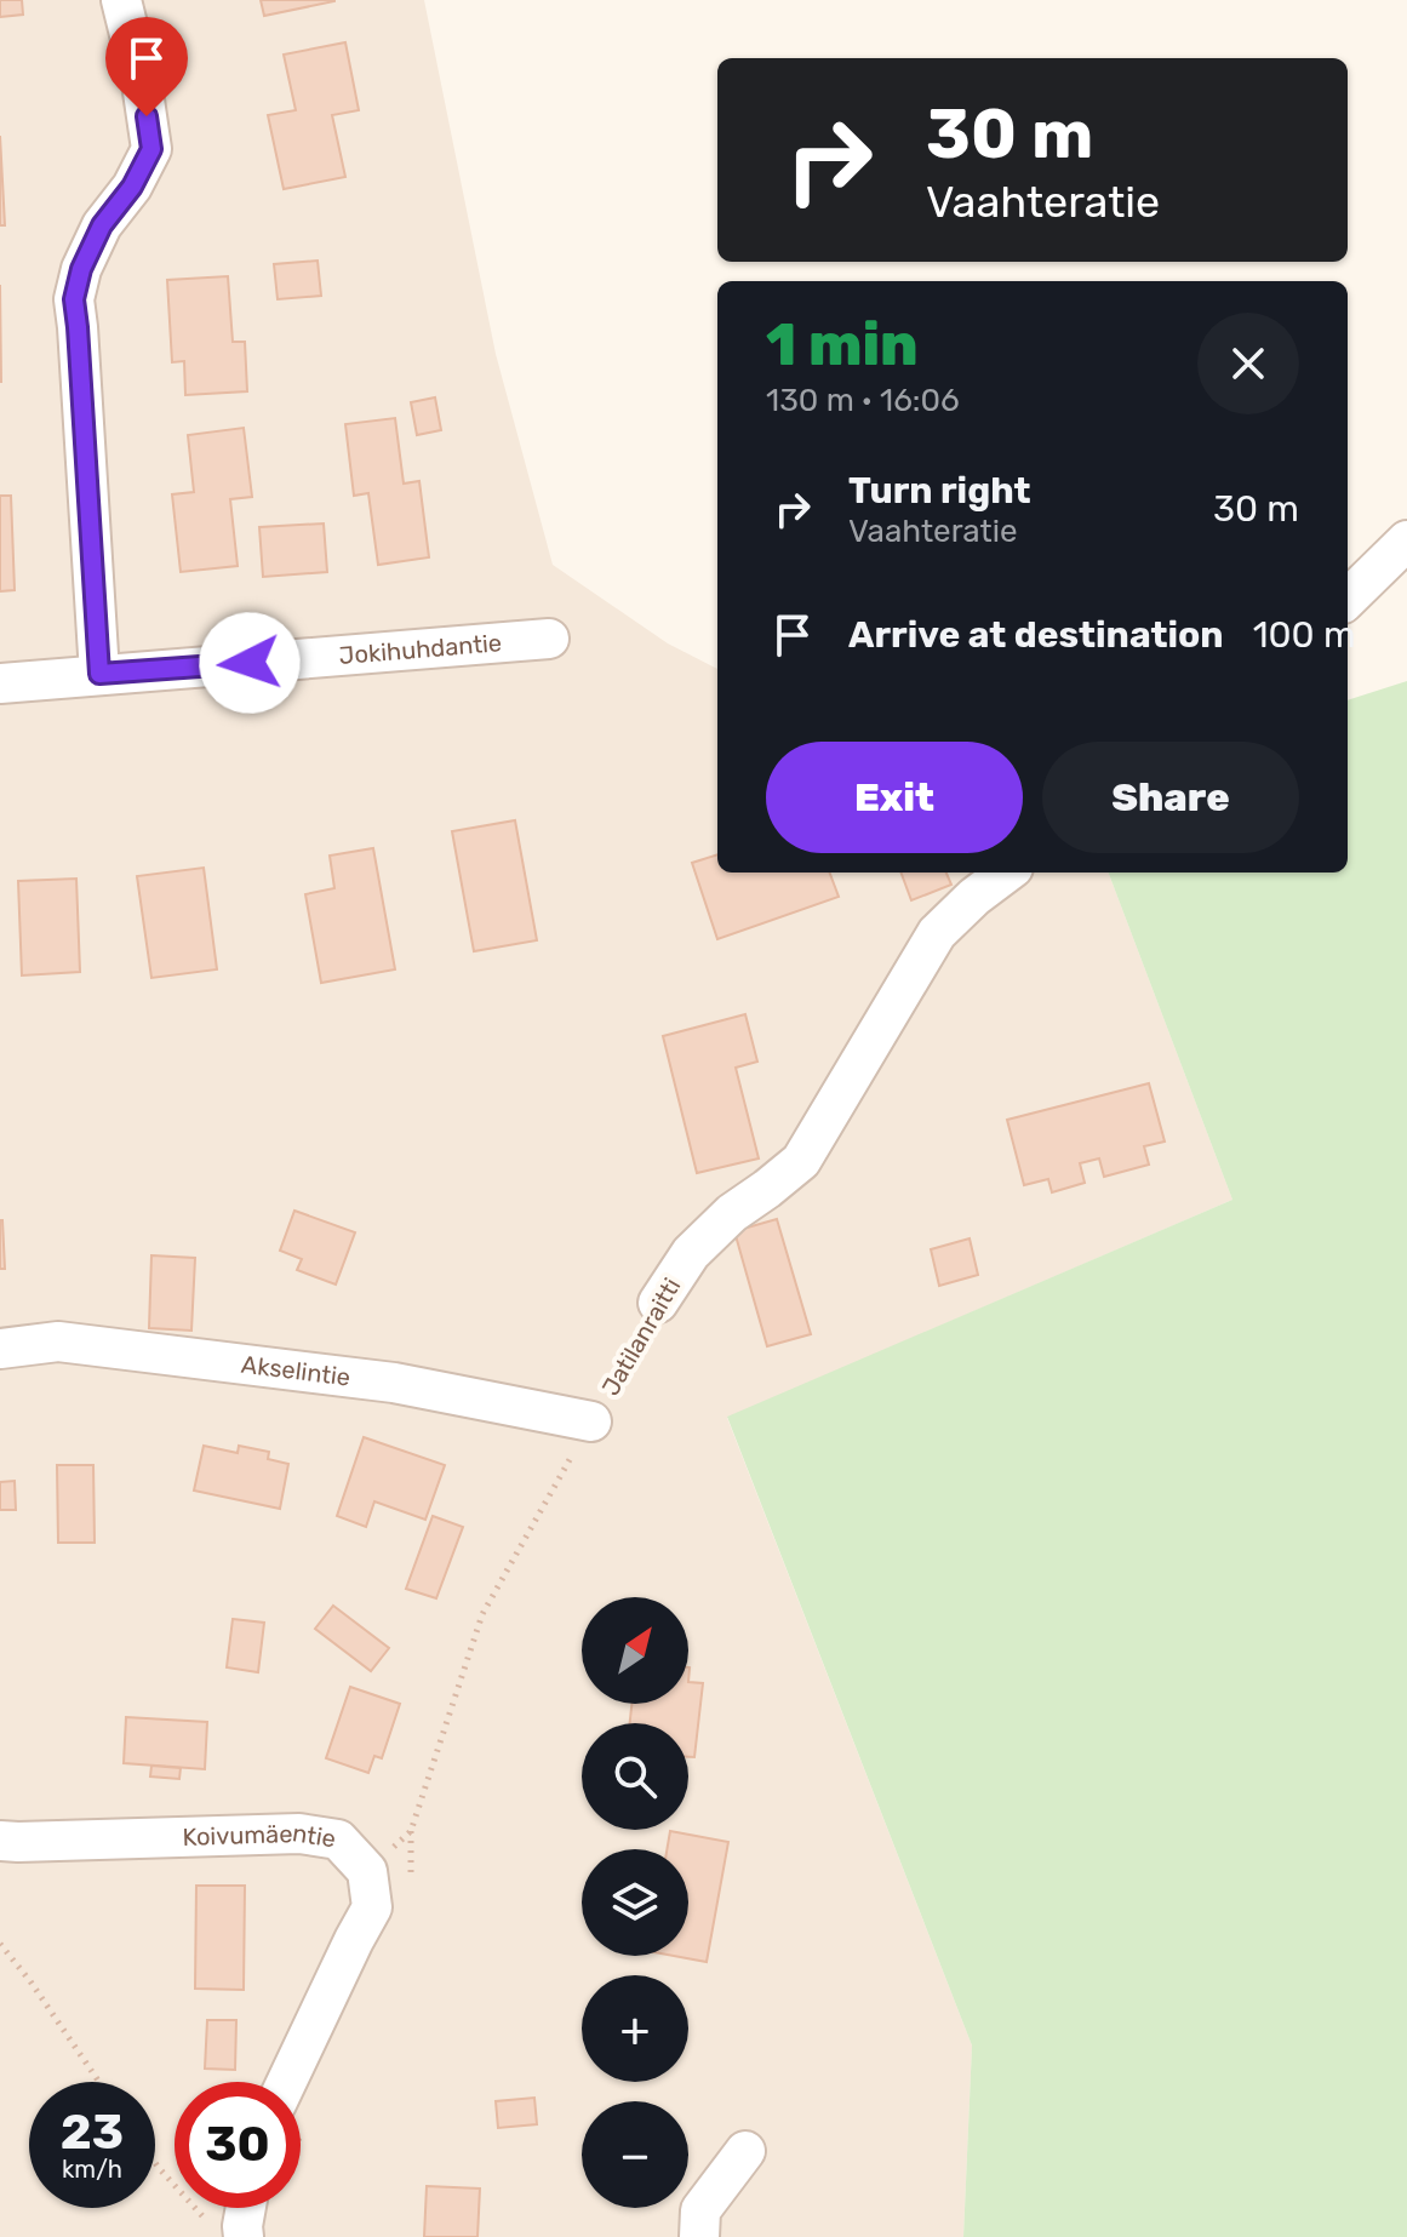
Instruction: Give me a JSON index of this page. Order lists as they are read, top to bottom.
{
  "streets": {
    "street": [
      "Jokihuhdantie",
      "Jatilanraitti",
      "Akselintie",
      "Koivumäentie"
    ]
  },
  "crossings": [
    ["Jatilanraitti", "Akselintie"],
    ["Jatilanraitti", "Koivumäentie"]
  ],
  "north": "top right",
  "page": {
    "turn": ["30 m", "Vaahteratie"],
    "heading": ["1 min", "130 m · 16:06"],
    "list": [
      {
        "name": "Turn right",
        "note": "Vaahteratie",
        "value": "30 m"
      },
      {
        "name": "Arrive at destination",
        "value": "100 m"
      }
    ],
    "buttons": ["Exit", "Share"],
    "map_buttons": ["+", "−"],
    "speed": "23 km/h",
    "limit": "30"
  }
}
